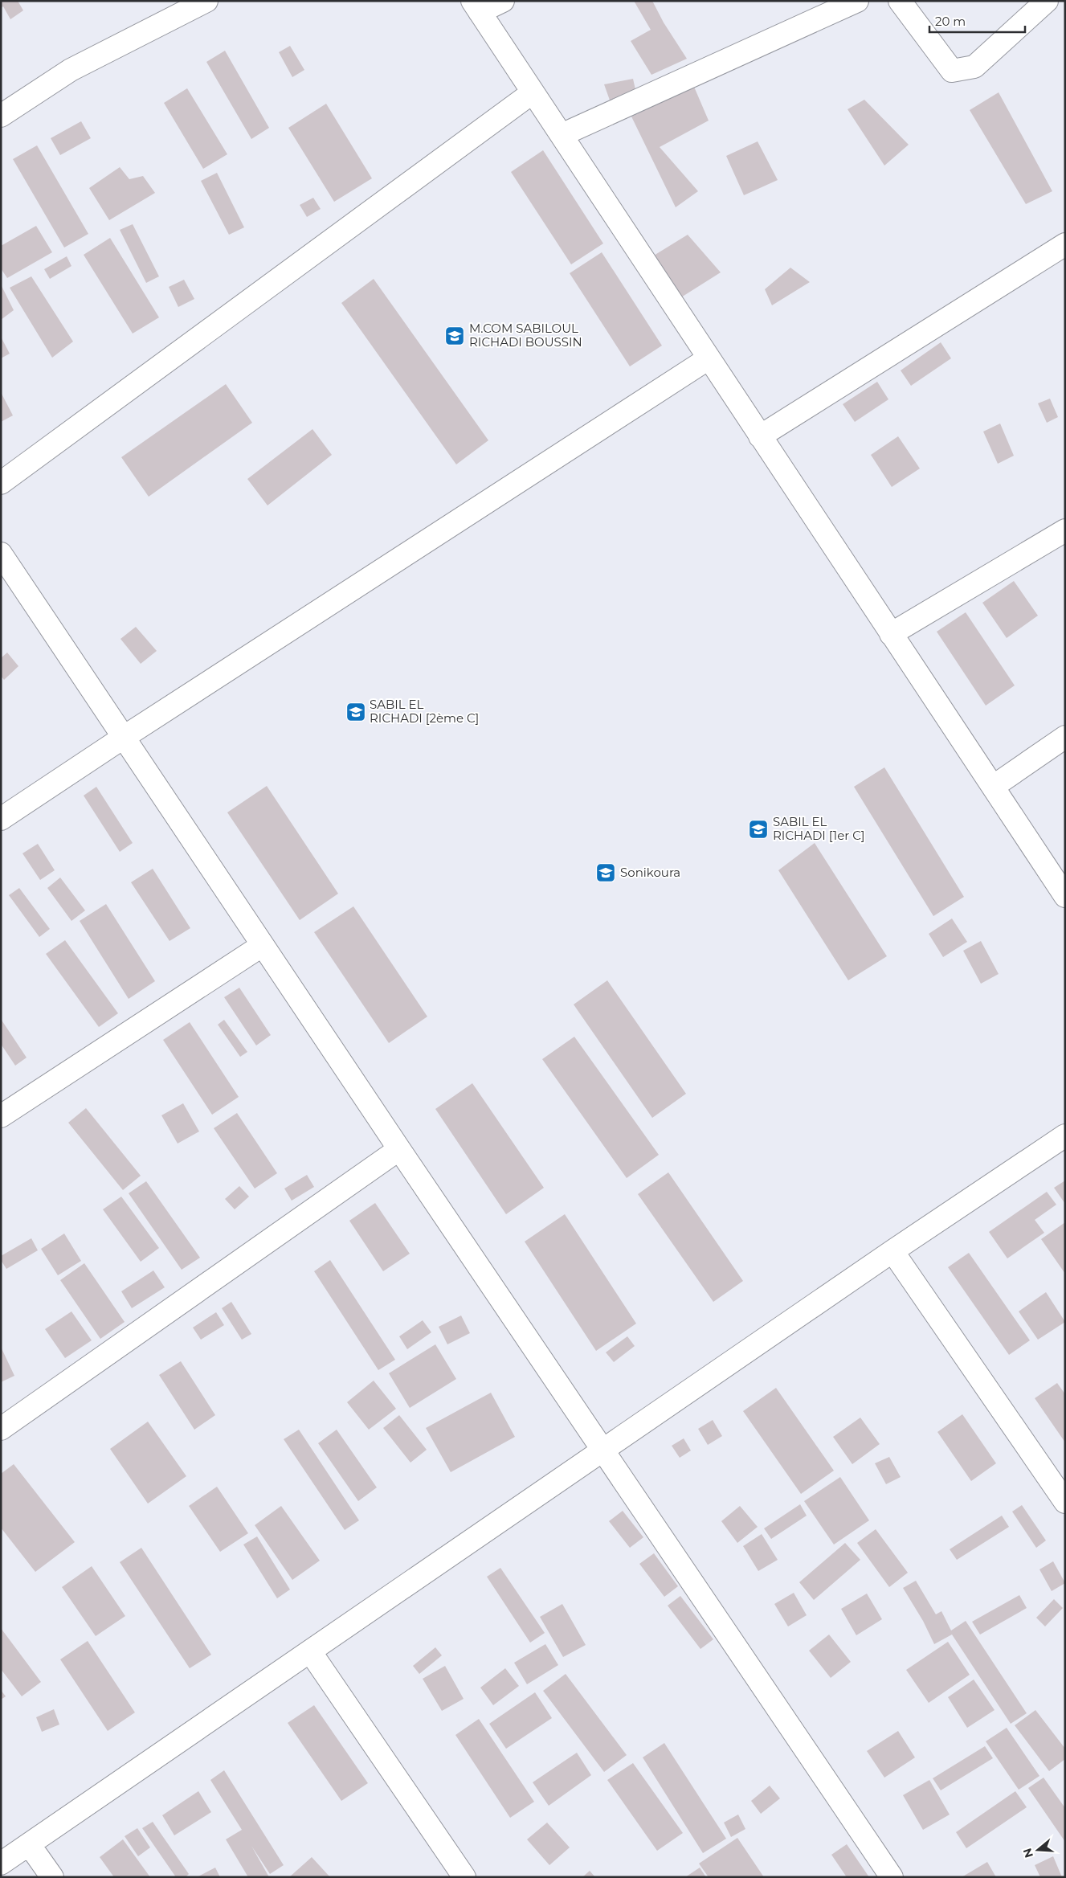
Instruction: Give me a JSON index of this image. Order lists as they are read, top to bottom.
{
  "places": {
    "school or university": [
      "M.COM SABILOUL RICHADI BOUSSIN",
      "SABIL EL RICHADI [2ème C]",
      "SABIL EL RICHADI [1er C]",
      "Sonikoura"
    ]
  },
  "scale_bar": "20 m",
  "north": "left"
}
